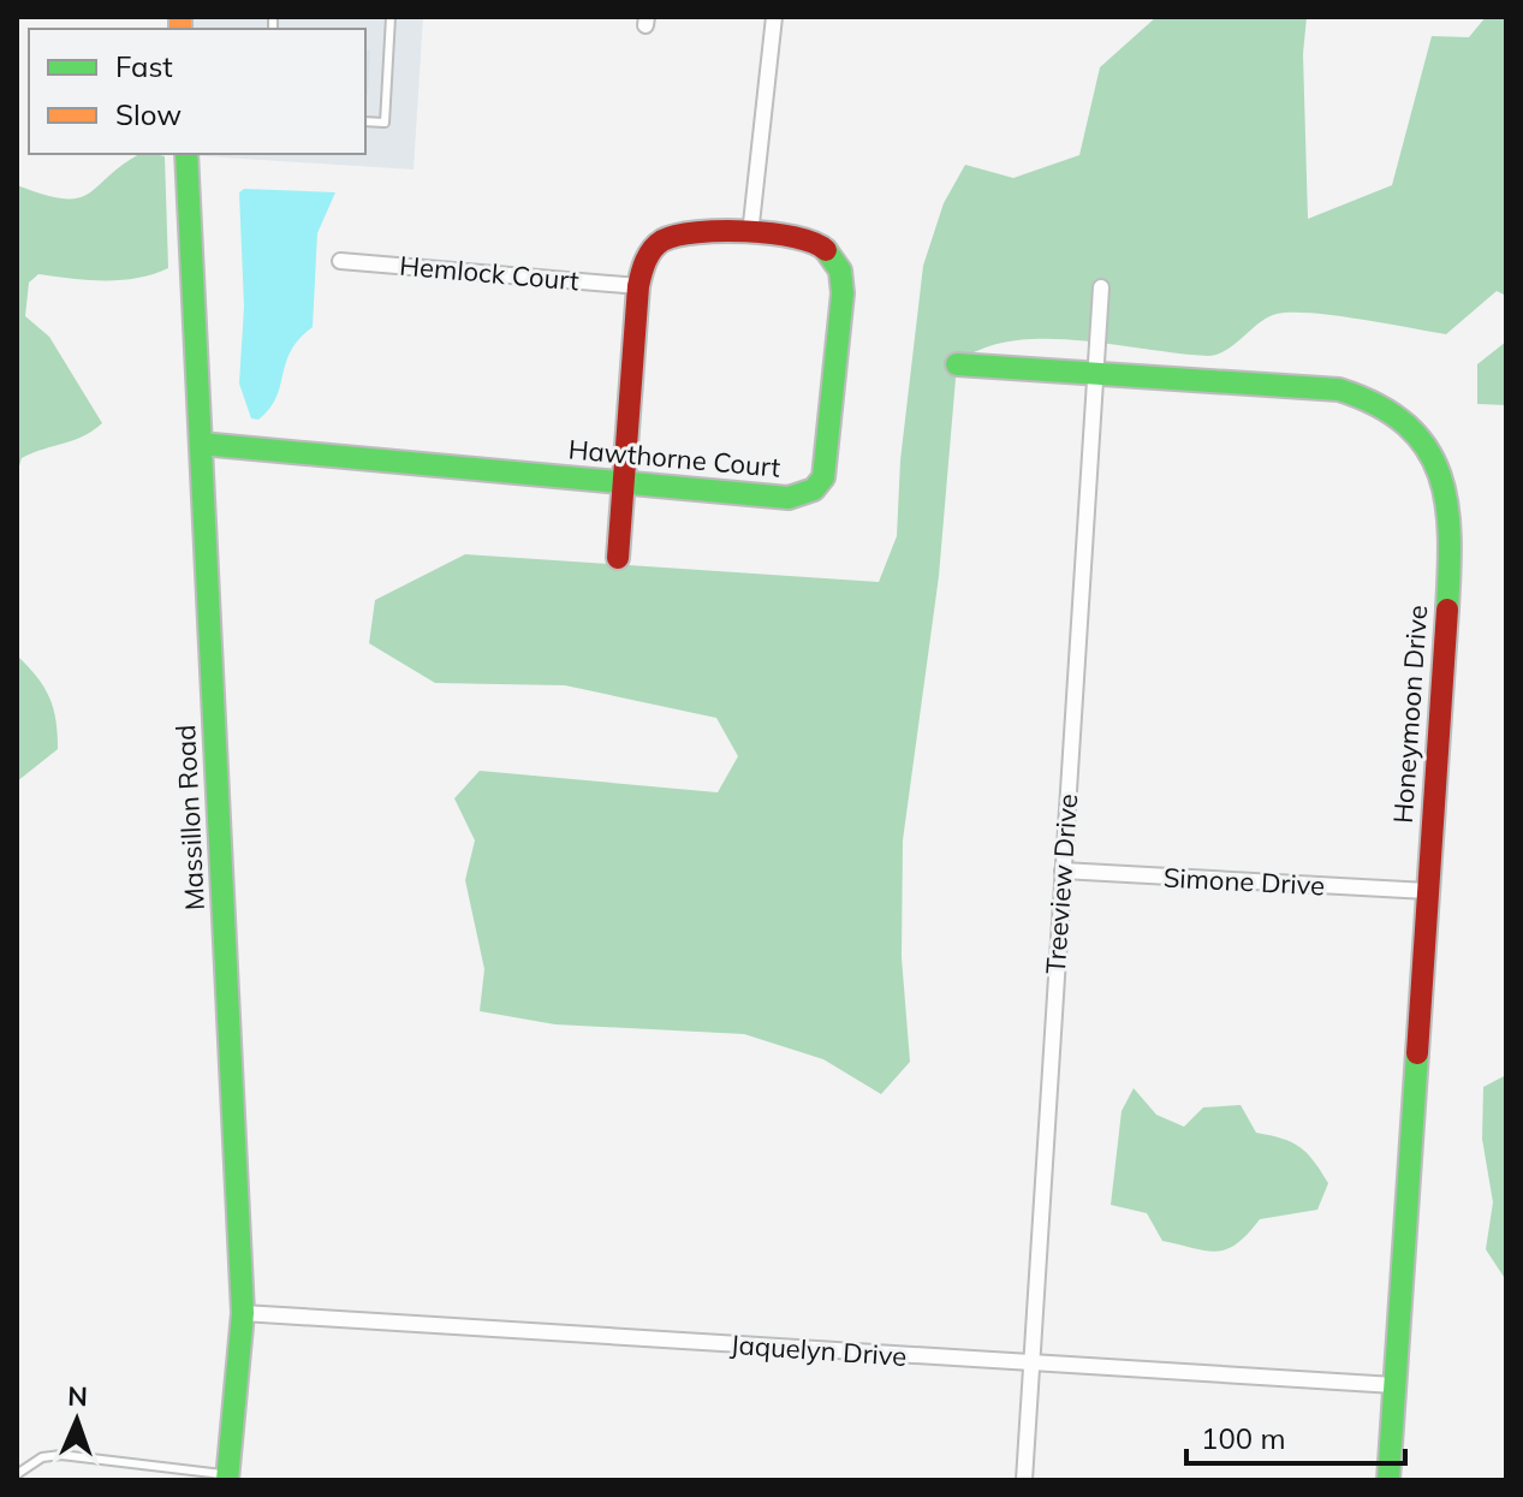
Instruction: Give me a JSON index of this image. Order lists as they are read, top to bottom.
{
  "streets": {
    "street": [
      "Hemlock Court",
      "Hawthorne Court",
      "Honeymoon Drive",
      "Massillon Road",
      "Simone Drive",
      "Treeview Drive",
      "Jaquelyn Drive"
    ]
  },
  "crossings": [
    ["Hawthorne Court", "Massillon Road"],
    ["Honeymoon Drive", "Simone Drive"],
    ["Honeymoon Drive", "Treeview Drive"],
    ["Honeymoon Drive", "Jaquelyn Drive"],
    ["Massillon Road", "Jaquelyn Drive"],
    ["Simone Drive", "Treeview Drive"],
    ["Treeview Drive", "Jaquelyn Drive"]
  ],
  "legend": ["Fast", "Slow"],
  "scale_bar": "100 m",
  "north": "top"
}
